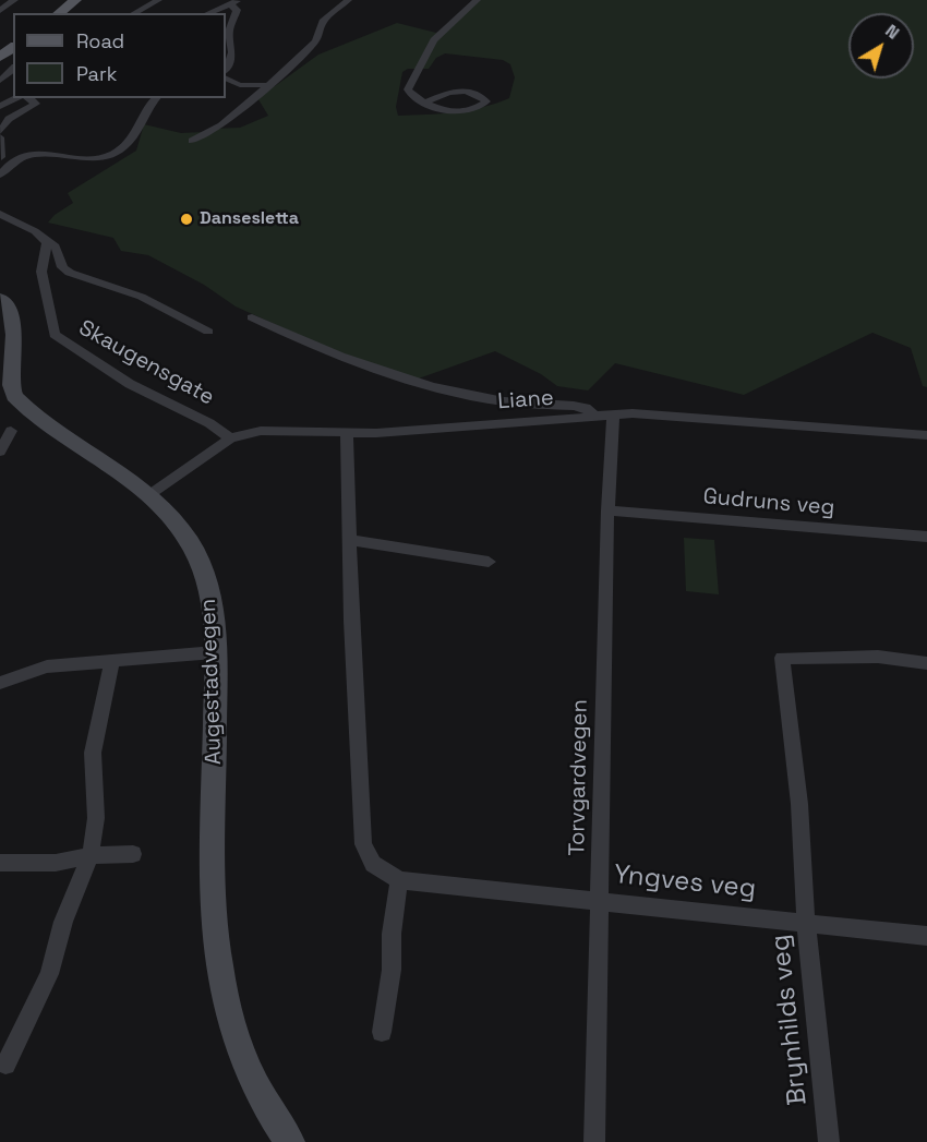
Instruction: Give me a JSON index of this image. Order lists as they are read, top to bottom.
{
  "streets": {
    "main road": ["Augestadvegen"],
    "street": [
      "Skaugensgate",
      "Liane",
      "Gudruns veg",
      "Torvgardvegen",
      "Yngves veg",
      "Brynhilds veg"
    ]
  },
  "crossings": [
    ["Skaugensgate", "Liane"],
    ["Liane", "Augestadvegen"],
    ["Liane", "Torvgardvegen"],
    ["Liane", "Yngves veg"],
    ["Gudruns veg", "Torvgardvegen"],
    ["Torvgardvegen", "Yngves veg"],
    ["Yngves veg", "Brynhilds veg"]
  ],
  "places": ["Dansesletta"],
  "legend": ["Road", "Park"],
  "north": "top right"
}
